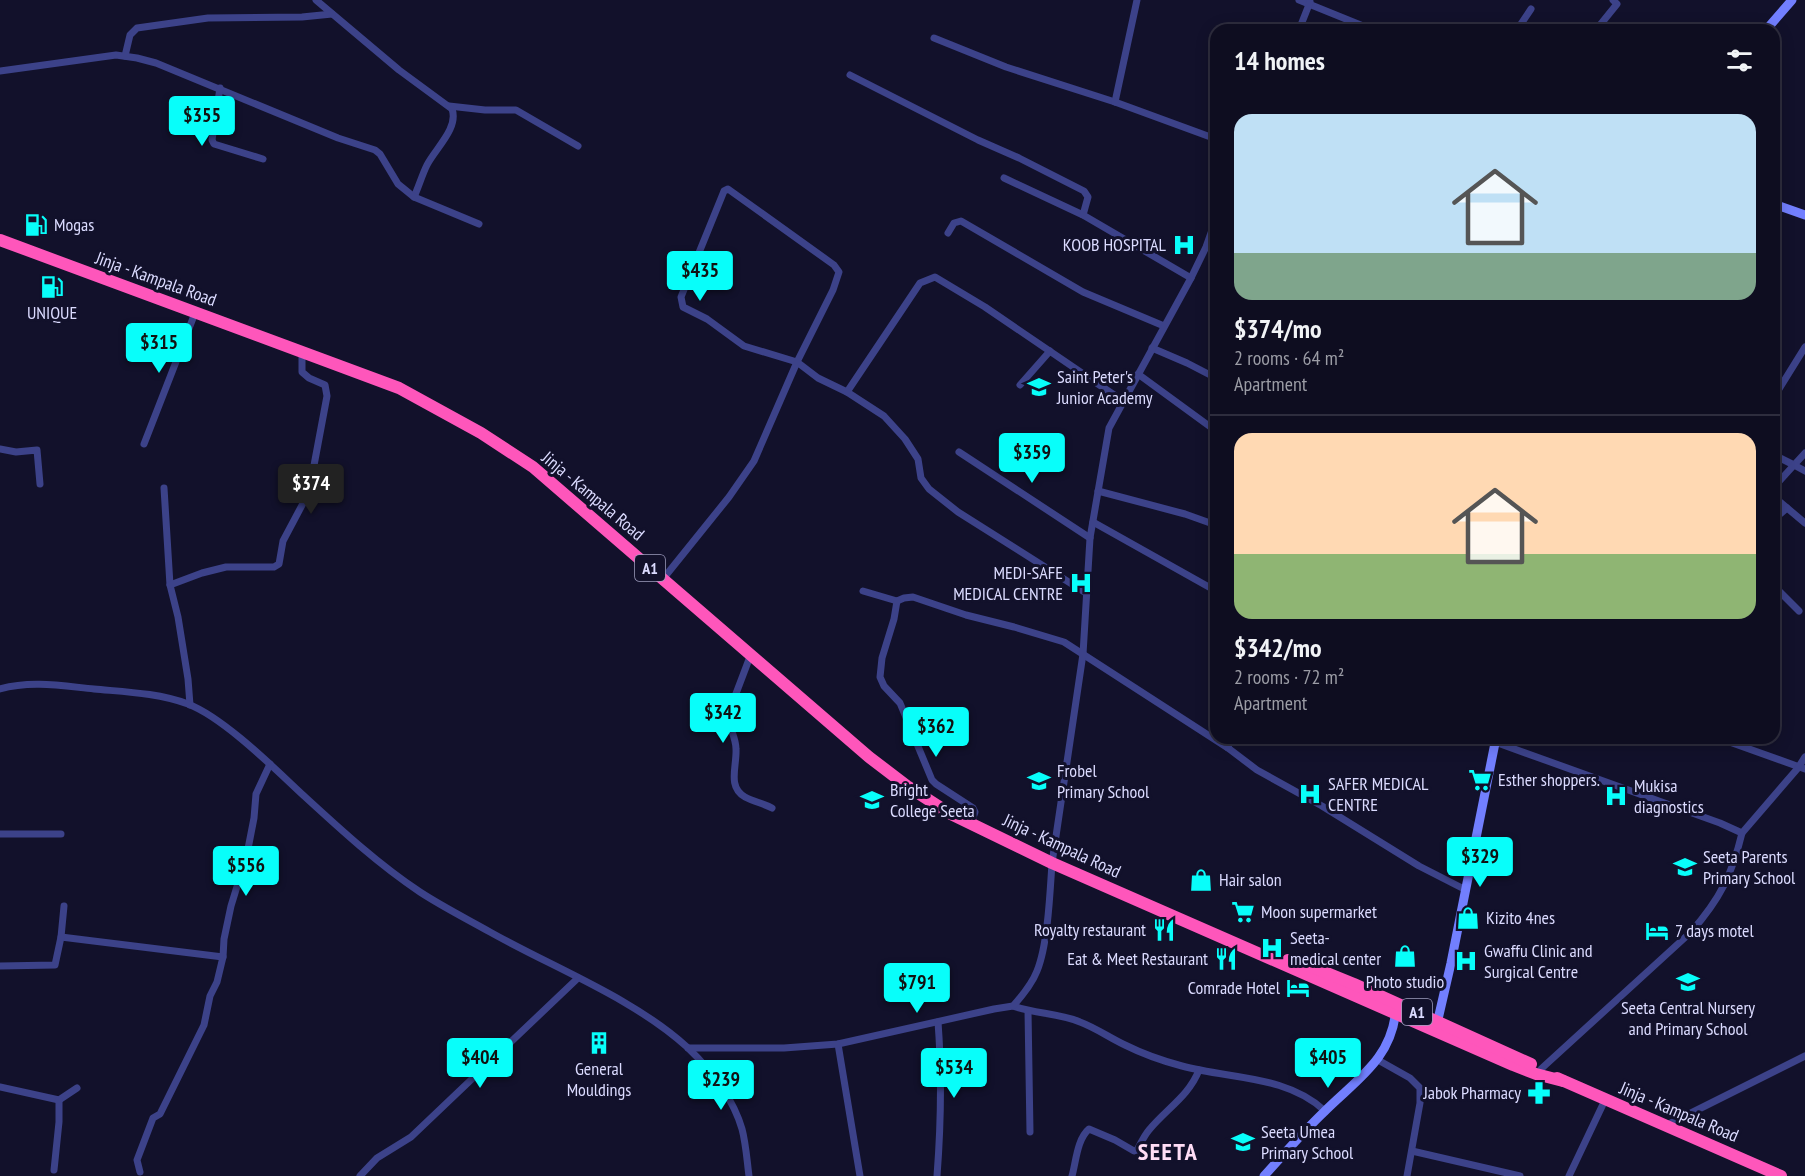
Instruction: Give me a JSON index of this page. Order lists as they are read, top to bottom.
{
  "streets": {
    "highway": ["Jinja - Kampala Road", "A1"]
  },
  "districts": ["SEETA"],
  "places": {
    "fuel station": ["Mogas", "UNIQUE"],
    "hospital": [
      "KOOB HOSPITAL",
      "MEDI-SAFE MEDICAL CENTRE",
      "SAFER MEDICAL CENTRE",
      "Mukisa diagnostics",
      "Seeta- medical center",
      "Gwaffu Clinic and Surgical Centre"
    ],
    "school or university": [
      "Saint Peter's Junior Academy",
      "Frobel Primary School",
      "Bright College Seeta",
      "Seeta Parents Primary School",
      "Seeta Central Nursery and Primary School",
      "Seeta Umea Primary School"
    ],
    "supermarket": ["Esther shoppers.", "Moon supermarket"],
    "shop": ["Hair salon", "Kizito 4nes", "Photo studio"],
    "restaurant": ["Royalty restaurant", "Eat & Meet Restaurant"],
    "hotel": ["7 days motel", "Comrade Hotel"],
    "building": ["General Mouldings"],
    "pharmacy": ["Jabok Pharmacy"]
  },
  "page": {
    "heading": "14 homes",
    "price": [
      "$355",
      "$435",
      "$315",
      "$359",
      "$374",
      "$342",
      "$362",
      "$329",
      "$556",
      "$791",
      "$404",
      "$405",
      "$534",
      "$239"
    ],
    "list": [
      {
        "name": "$374/mo",
        "note": "2 rooms · 64 m² · Apartment"
      },
      {
        "name": "$342/mo",
        "note": "2 rooms · 72 m² · Apartment"
      }
    ]
  }
}
